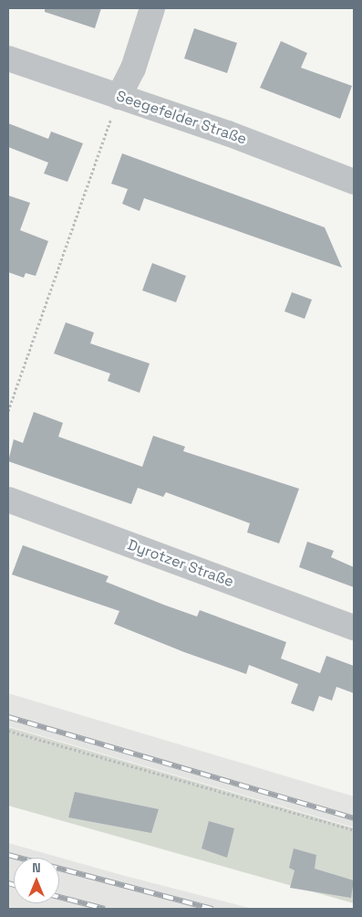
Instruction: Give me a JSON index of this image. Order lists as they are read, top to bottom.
{
  "streets": {
    "street": ["Seegefelder Straße", "Dyrotzer Straße"]
  },
  "north": "top"
}
